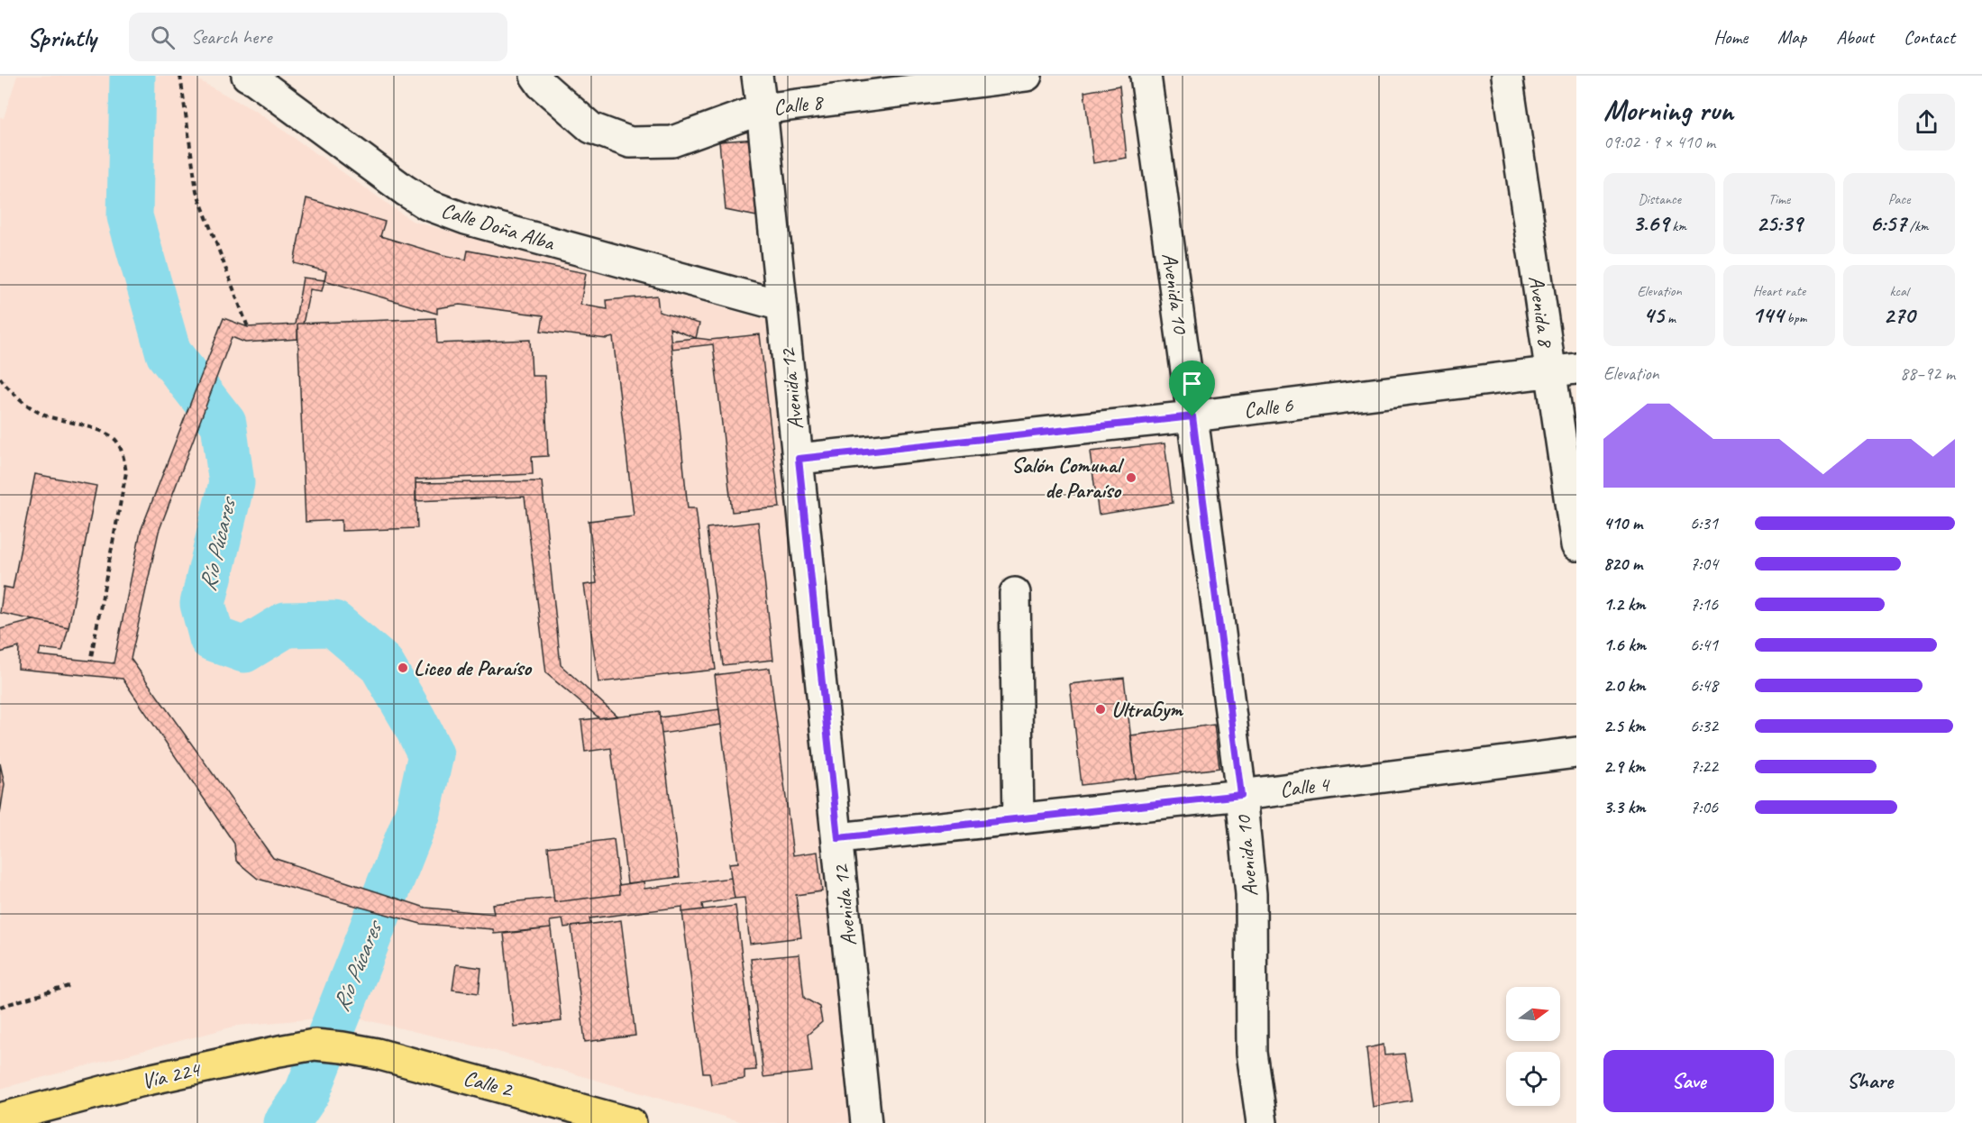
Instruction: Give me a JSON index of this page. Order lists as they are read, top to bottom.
{
  "streets": {
    "main road": ["Vía 224", "Calle 2"],
    "street": [
      "Calle 8",
      "Calle Doña Alba",
      "Avenida 10",
      "Avenida 8",
      "Avenida 12",
      "Calle 6",
      "Calle 4"
    ]
  },
  "crossings": [
    ["Calle 8", "Avenida 12"],
    ["Calle Doña Alba", "Avenida 12"],
    ["Avenida 10", "Calle 6"],
    ["Avenida 10", "Calle 4"],
    ["Avenida 8", "Calle 6"],
    ["Avenida 12", "Calle 6"],
    ["Avenida 12", "Calle 4"],
    ["Vía 224", "Calle 2"]
  ],
  "water": ["Río Púcares"],
  "places": ["Salón Comunal de Paraíso", "Liceo de Paraíso", "UltraGym"],
  "north": "right",
  "page": {
    "header": "Sprintly",
    "search": "Search here",
    "nav": [
      "Home",
      "Map",
      "About",
      "Contact"
    ],
    "heading": ["Morning run", "09:02 · 9 × 410 m"],
    "stats": [
      ["Distance", "3.69 km"],
      ["Time", "25:39"],
      ["Pace", "6:57 /km"],
      ["Elevation", "45 m"],
      ["Heart rate", "144 bpm"],
      ["kcal", "270"]
    ],
    "chart": ["Elevation", "88–92 m"],
    "list": [
      {
        "name": "410 m",
        "note": "6:31"
      },
      {
        "name": "820 m",
        "note": "7:04"
      },
      {
        "name": "1.2 km",
        "note": "7:16"
      },
      {
        "name": "1.6 km",
        "note": "6:41"
      },
      {
        "name": "2.0 km",
        "note": "6:48"
      },
      {
        "name": "2.5 km",
        "note": "6:32"
      },
      {
        "name": "2.9 km",
        "note": "7:22"
      },
      {
        "name": "3.3 km",
        "note": "7:06"
      }
    ],
    "buttons": ["Save", "Share"]
  }
}
